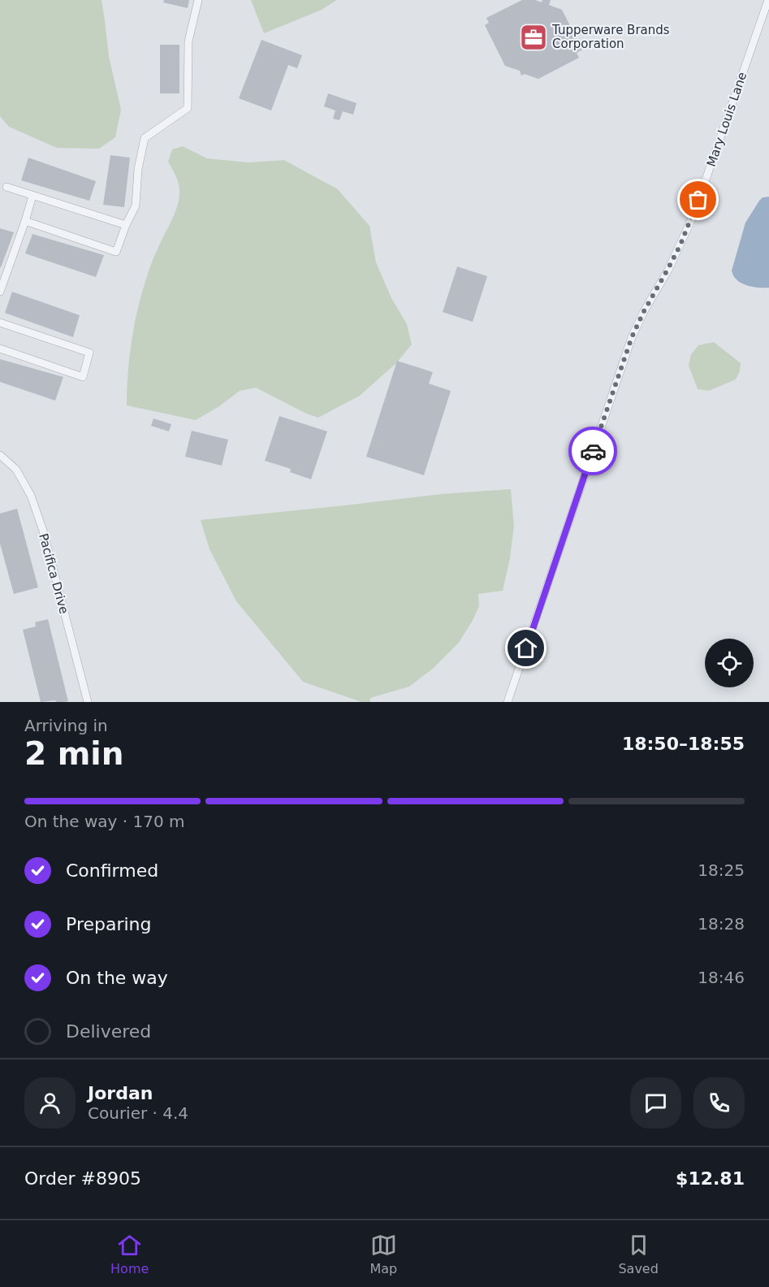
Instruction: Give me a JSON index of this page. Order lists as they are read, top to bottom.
{
  "streets": {
    "street": ["Mary Louis Lane", "Pacifica Drive"]
  },
  "places": {
    "office": ["Tupperware Brands Corporation"]
  },
  "page": {
    "heading": ["2 min", "Arriving in", "18:50–18:55"],
    "panel": [
      "Jordan",
      "Courier · 4.4",
      "Order #8905",
      "$12.81"
    ],
    "bar": "On the way · 170 m",
    "list": [
      ["Confirmed", "18:25"],
      ["Preparing", "18:28"],
      ["On the way", "18:46"],
      "Delivered"
    ],
    "tabs": ["Home", "Map", "Saved"]
  }
}
